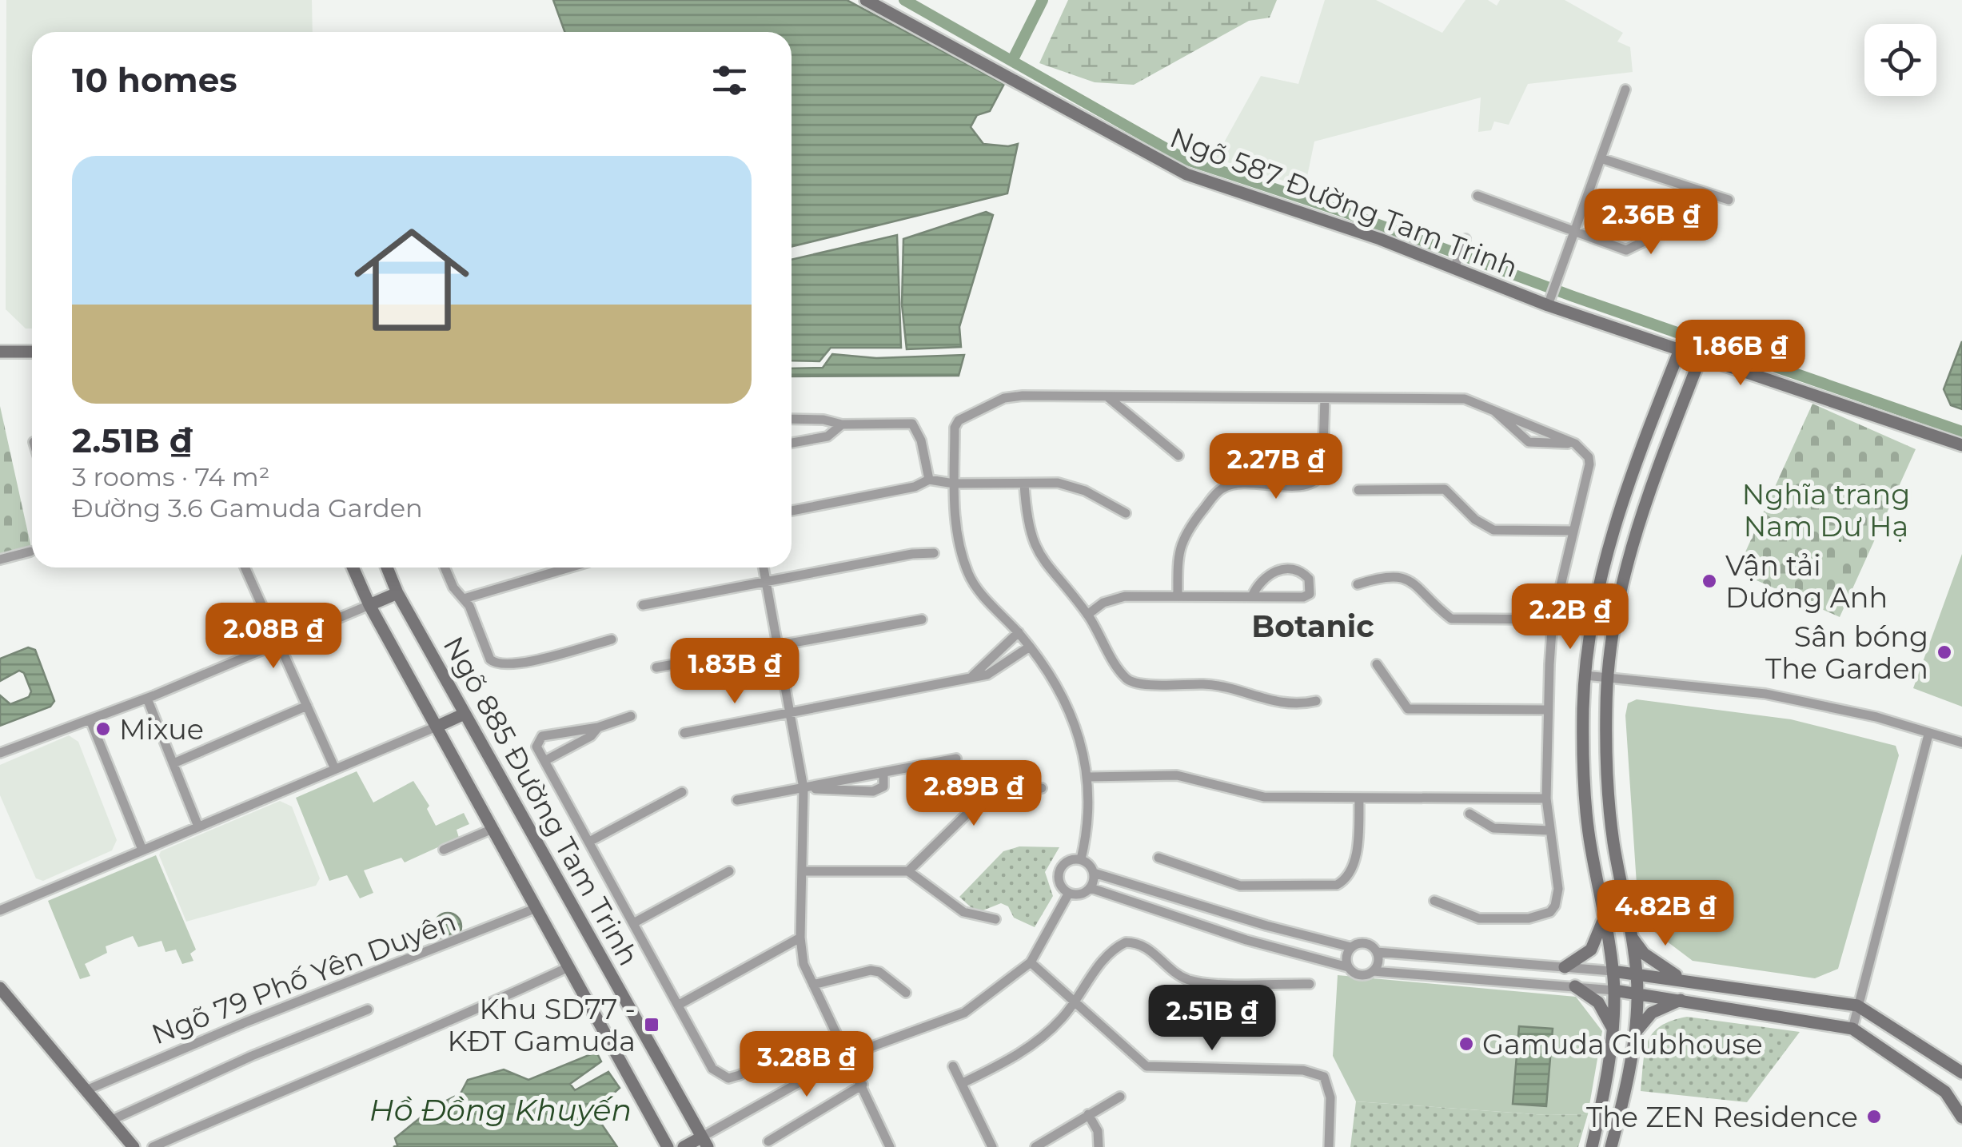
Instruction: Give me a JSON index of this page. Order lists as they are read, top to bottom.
{
  "streets": {
    "street": ["Ngõ 587 Đường Tam Trinh", "Ngõ 885 Đường Tam Trinh", "Ngõ 79 Phố Yên Duyên"]
  },
  "crossings": [
    ["Ngõ 885 Đường Tam Trinh", "Ngõ 79 Phố Yên Duyên"]
  ],
  "districts": ["Botanic"],
  "water": ["Hồ Đồng Khuyến"],
  "parks": ["Nghĩa trang Nam Dư Hạ"],
  "places": {
    "other": [
      "Vận tải Dương Anh",
      "Sân bóng The Garden",
      "Mixue",
      "Gamuda Clubhouse",
      "The ZEN Residence"
    ],
    "transit": ["Khu SD77 - KĐT Gamuda"]
  },
  "page": {
    "heading": "10 homes",
    "list": [
      {
        "name": "2.51B ₫",
        "note": "3 rooms · 74 m² · Đường 3.6 Gamuda Garden"
      }
    ],
    "price": [
      "2.36B ₫",
      "1.86B ₫",
      "2.27B ₫",
      "2.2B ₫",
      "2.08B ₫",
      "1.83B ₫",
      "2.89B ₫",
      "4.82B ₫",
      "2.51B ₫",
      "3.28B ₫"
    ]
  }
}
